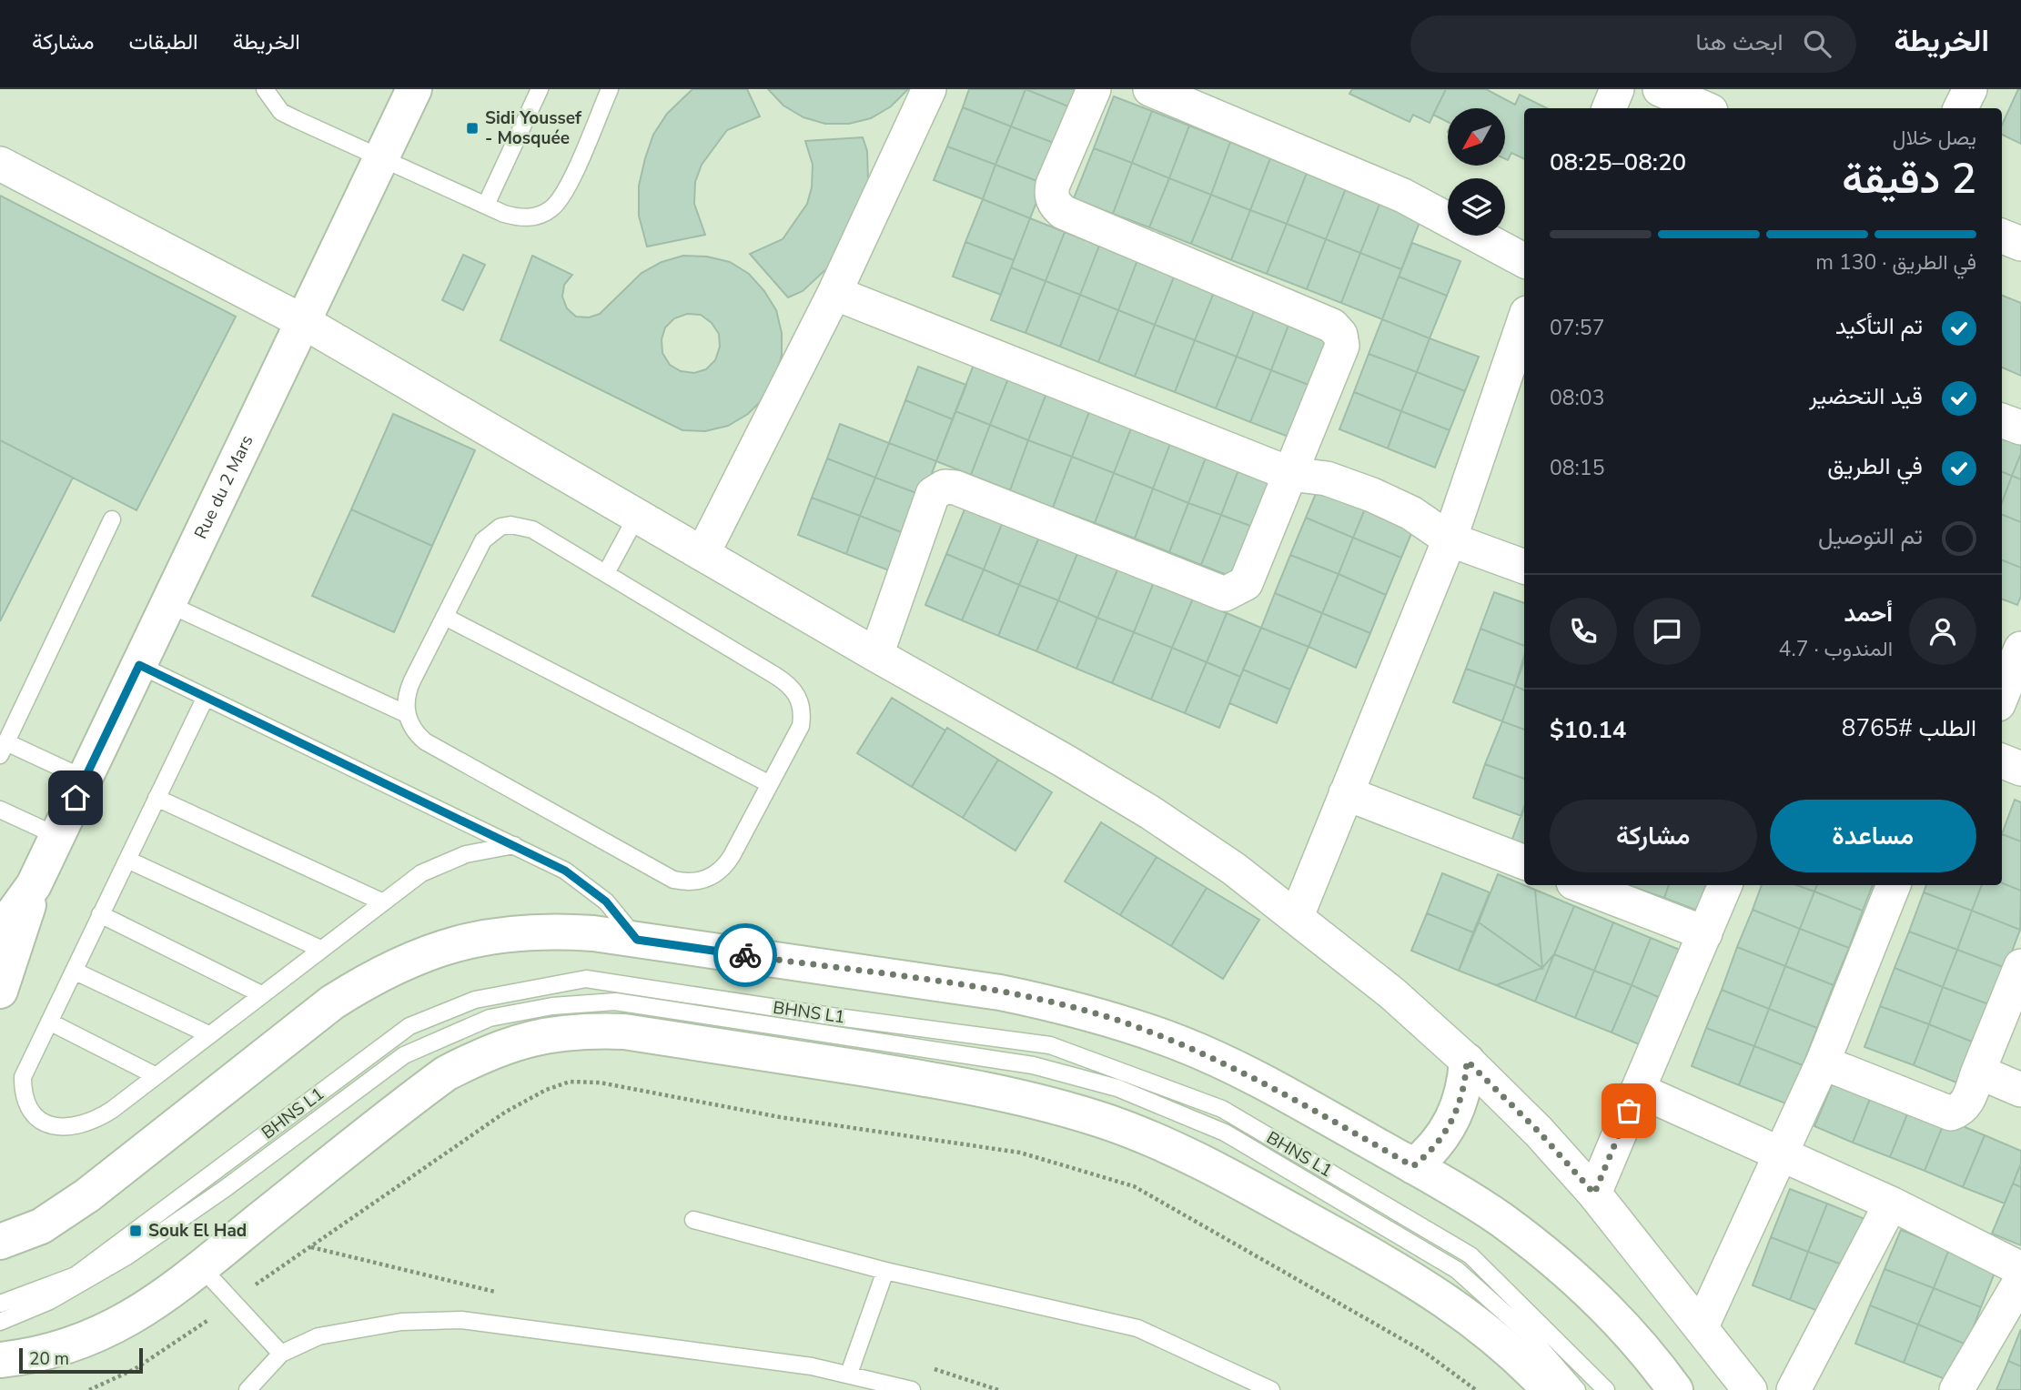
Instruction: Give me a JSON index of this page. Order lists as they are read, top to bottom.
{
  "streets": {
    "street": ["Rue du 2 Mars"],
    "lane": ["BHNS L1"]
  },
  "places": {
    "transit": ["Sidi Youssef - Mosquée", "Souk El Had"]
  },
  "scale_bar": "20 m",
  "north": "bottom left",
  "page": {
    "header": "الخريطة",
    "search": "ابحث هنا",
    "nav": ["الخريطة", "الطبقات", "مشاركة"],
    "heading": ["2 دقيقة", "يصل خلال", "08:20–08:25"],
    "panel": [
      "أحمد",
      "المندوب · 4.7",
      "الطلب #8765",
      "$10.14"
    ],
    "bar": "في الطريق · 130 m",
    "list": [
      ["تم التأكيد", "07:57"],
      ["قيد التحضير", "08:03"],
      ["في الطريق", "08:15"],
      "تم التوصيل"
    ],
    "buttons": ["مساعدة", "مشاركة"],
    "scale": "20 m"
  }
}
